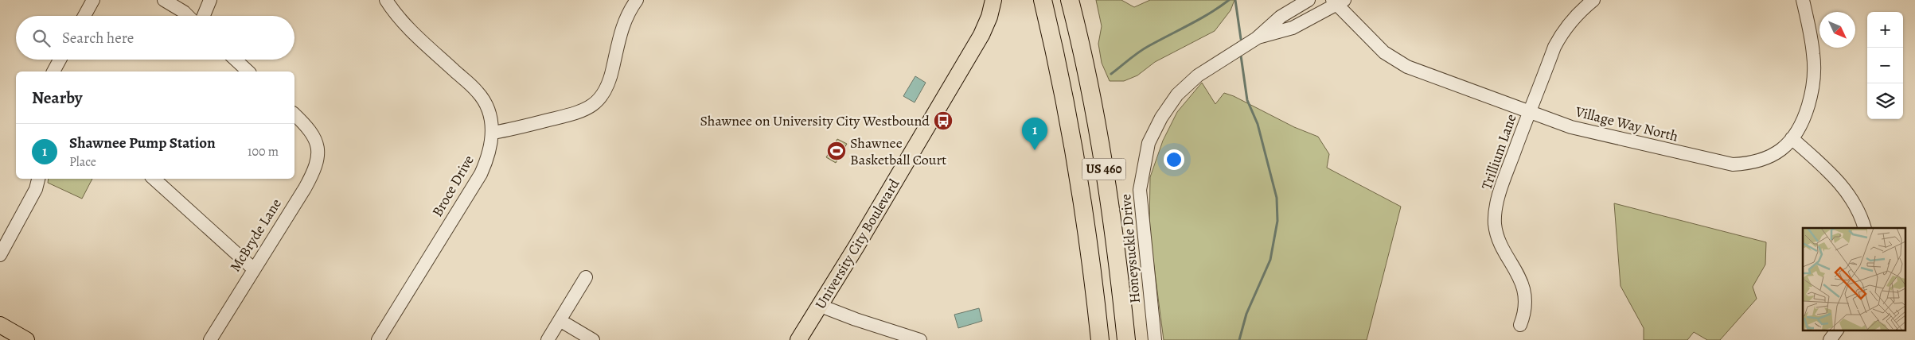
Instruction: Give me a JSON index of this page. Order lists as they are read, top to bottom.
{
  "streets": {
    "highway": ["US 460"],
    "main road": ["University City Boulevard"],
    "street": [
      "Village Way North",
      "Trillium Lane",
      "Broce Drive",
      "McBryde Lane",
      "Honeysuckle Drive"
    ]
  },
  "crossings": [
    ["Village Way North", "Trillium Lane"],
    ["Village Way North", "Honeysuckle Drive"]
  ],
  "places": {
    "bus stop": ["Shawnee on University City Westbound"],
    "sports": ["Shawnee Basketball Court"]
  },
  "north": "bottom right",
  "page": {
    "map_buttons": ["+", "−"],
    "search": "Search here",
    "heading": "Nearby",
    "pins": "1",
    "list": [
      {
        "mark": "1",
        "name": "Shawnee Pump Station",
        "note": "Place",
        "value": "100 m"
      }
    ]
  }
}
